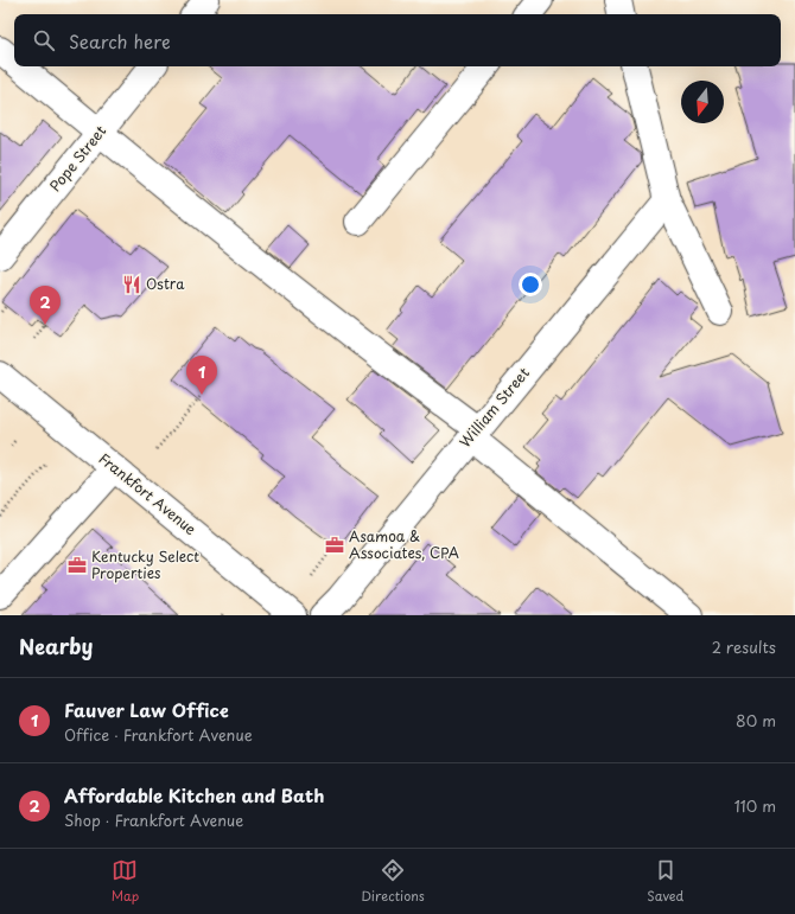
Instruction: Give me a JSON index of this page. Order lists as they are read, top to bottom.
{
  "streets": {
    "street": ["Pope Street", "William Street", "Frankfort Avenue"]
  },
  "places": {
    "restaurant": ["Ostra"],
    "office": ["Asamoa & Associates, CPA", "Kentucky Select Properties"]
  },
  "north": "bottom",
  "page": {
    "search": "Search here",
    "pins": ["2", "1"],
    "heading": ["Nearby", "2 results"],
    "list": [
      {
        "mark": "1",
        "name": "Fauver Law Office",
        "note": "Office · Frankfort Avenue",
        "value": "80 m"
      },
      {
        "mark": "2",
        "name": "Affordable Kitchen and Bath",
        "note": "Shop · Frankfort Avenue",
        "value": "110 m"
      }
    ],
    "nav": ["Map", "Directions", "Saved"]
  }
}
